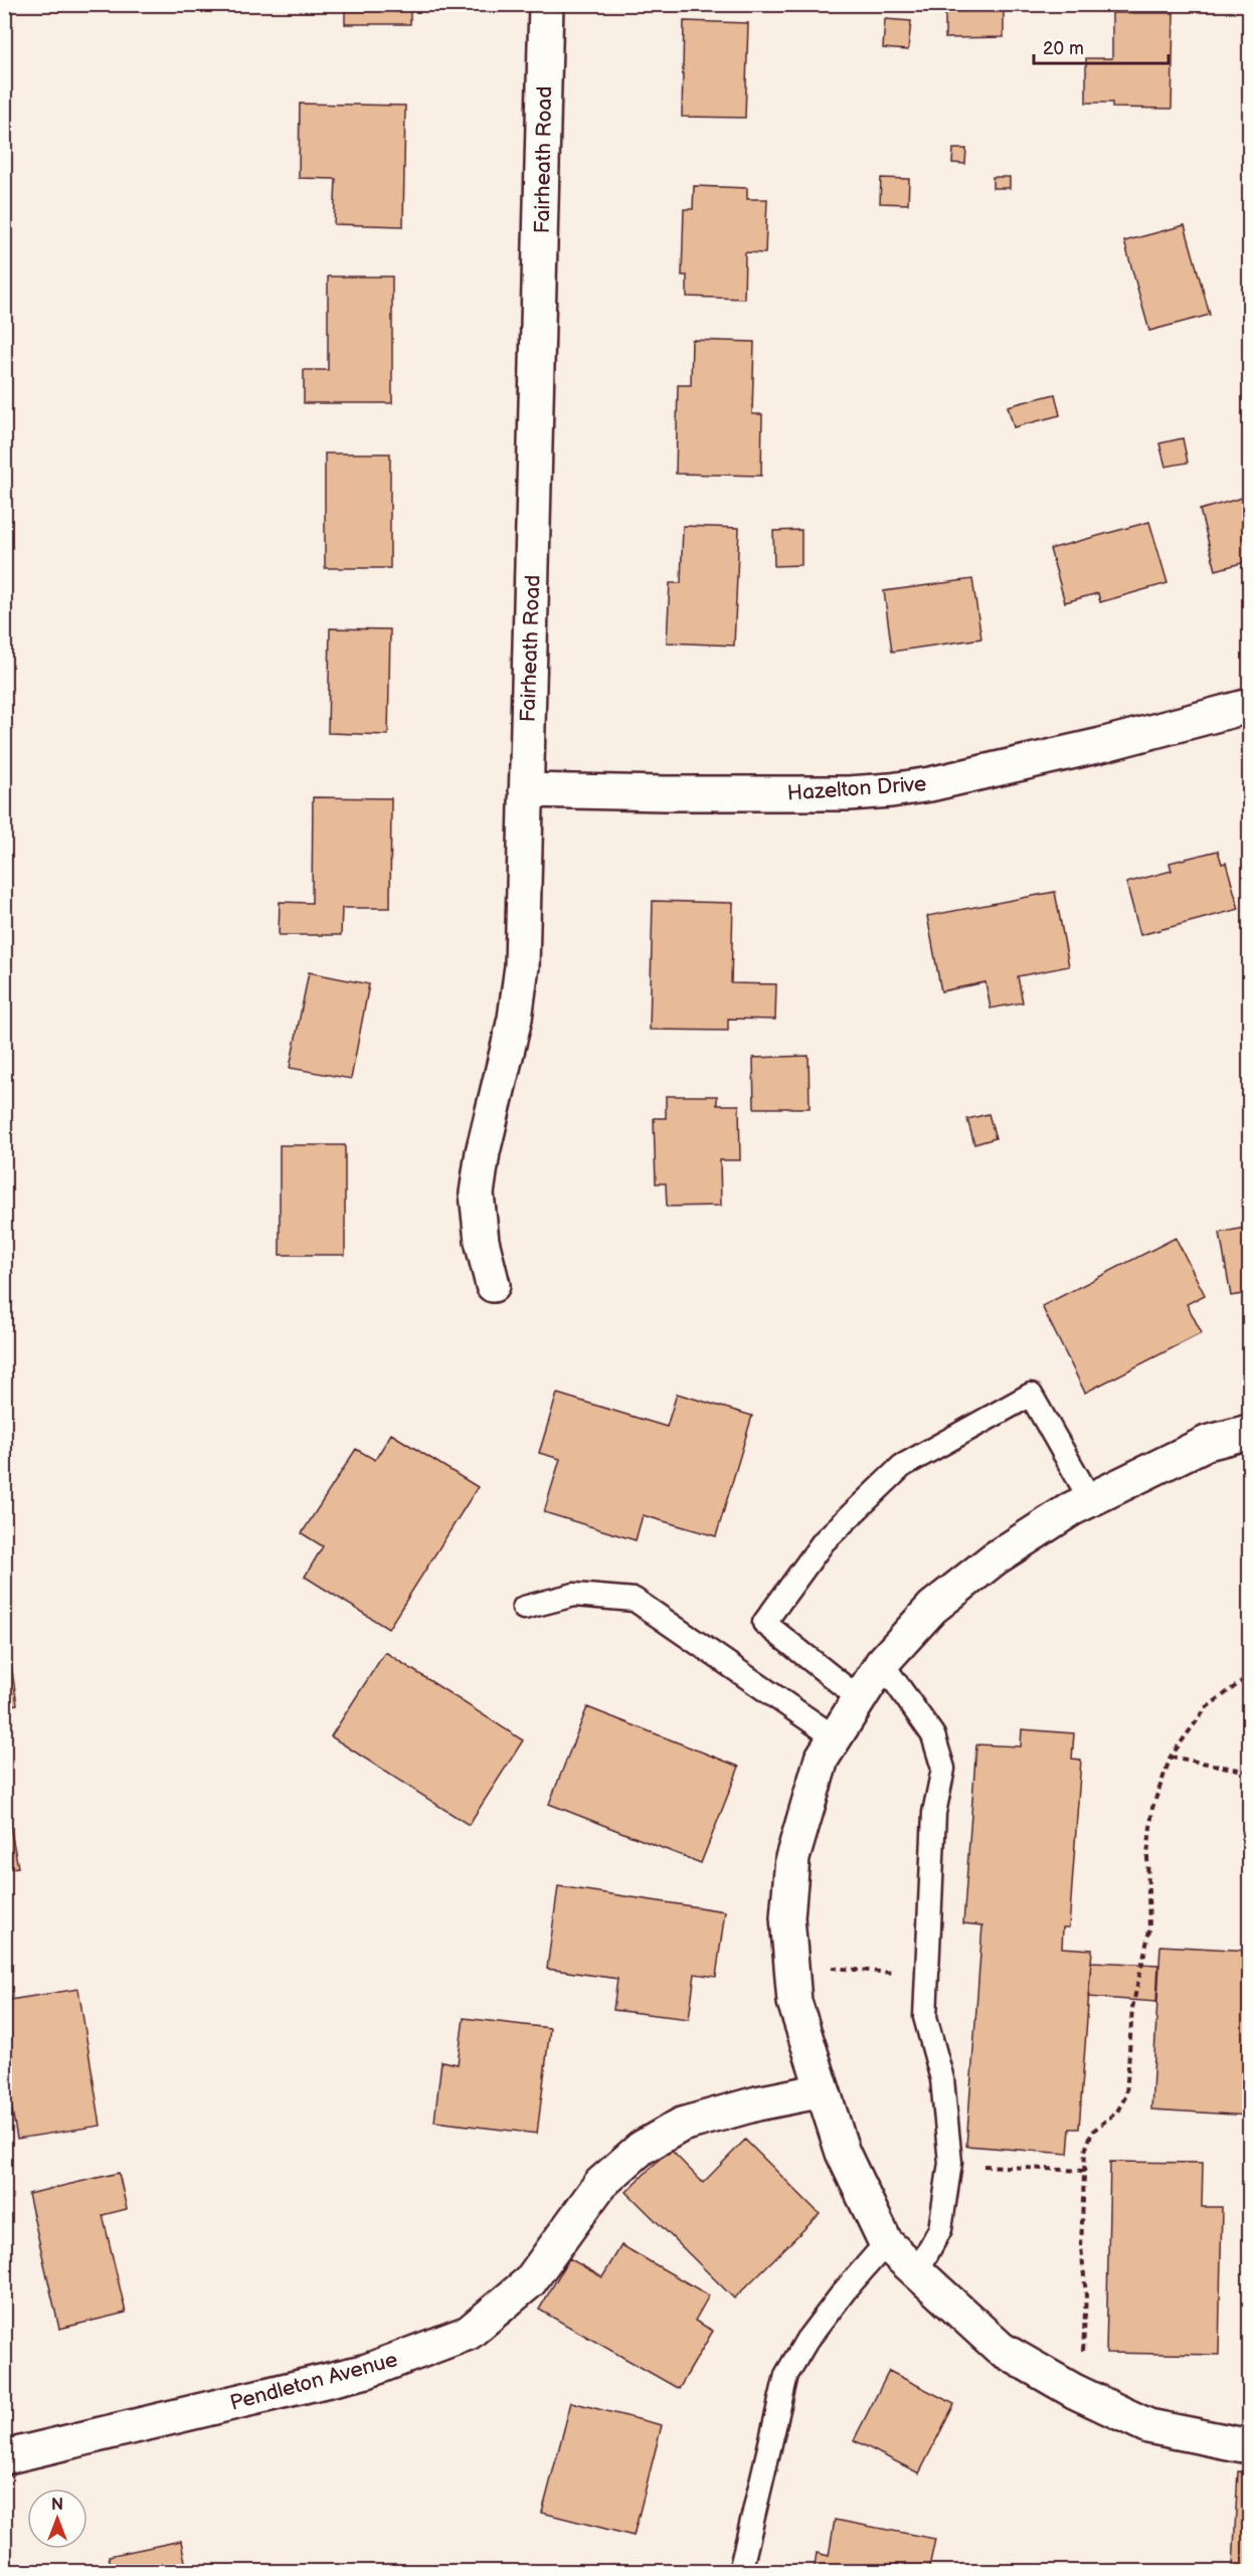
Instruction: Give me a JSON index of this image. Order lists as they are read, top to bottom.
{
  "streets": {
    "street": ["Fairheath Road", "Hazelton Drive", "Pendleton Avenue"]
  },
  "crossings": [
    ["Fairheath Road", "Hazelton Drive"]
  ],
  "scale_bar": "20 m",
  "north": "top"
}
